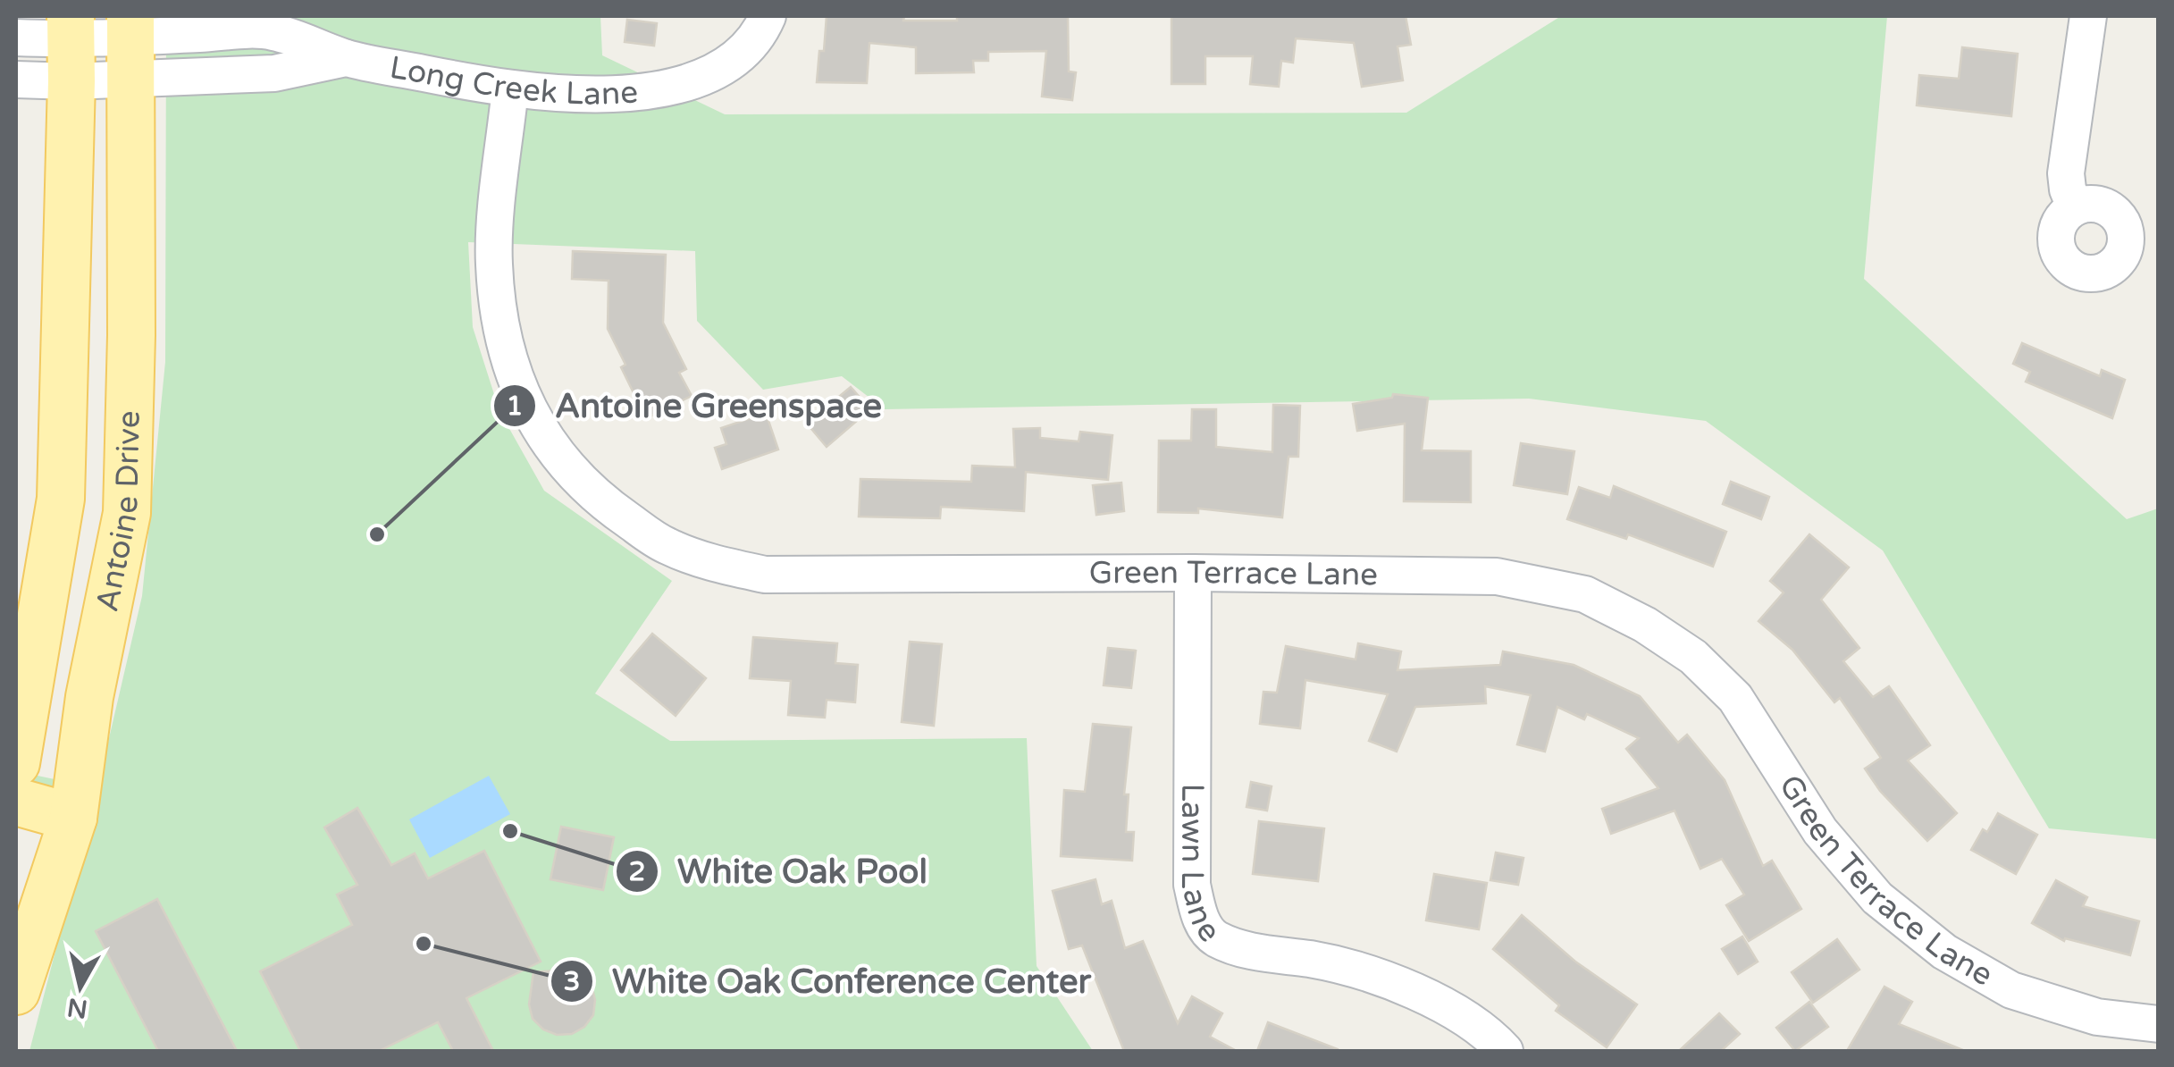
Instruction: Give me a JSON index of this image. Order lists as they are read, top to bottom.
{
  "streets": {
    "main road": ["Antoine Drive"],
    "street": ["Long Creek Lane", "Green Terrace Lane", "Lawn Lane"]
  },
  "crossings": [
    ["Long Creek Lane", "Antoine Drive"],
    ["Long Creek Lane", "Green Terrace Lane"],
    ["Green Terrace Lane", "Lawn Lane"]
  ],
  "places": ["Antoine Greenspace", "White Oak Pool", "White Oak Conference Center"],
  "north": "bottom"
}
